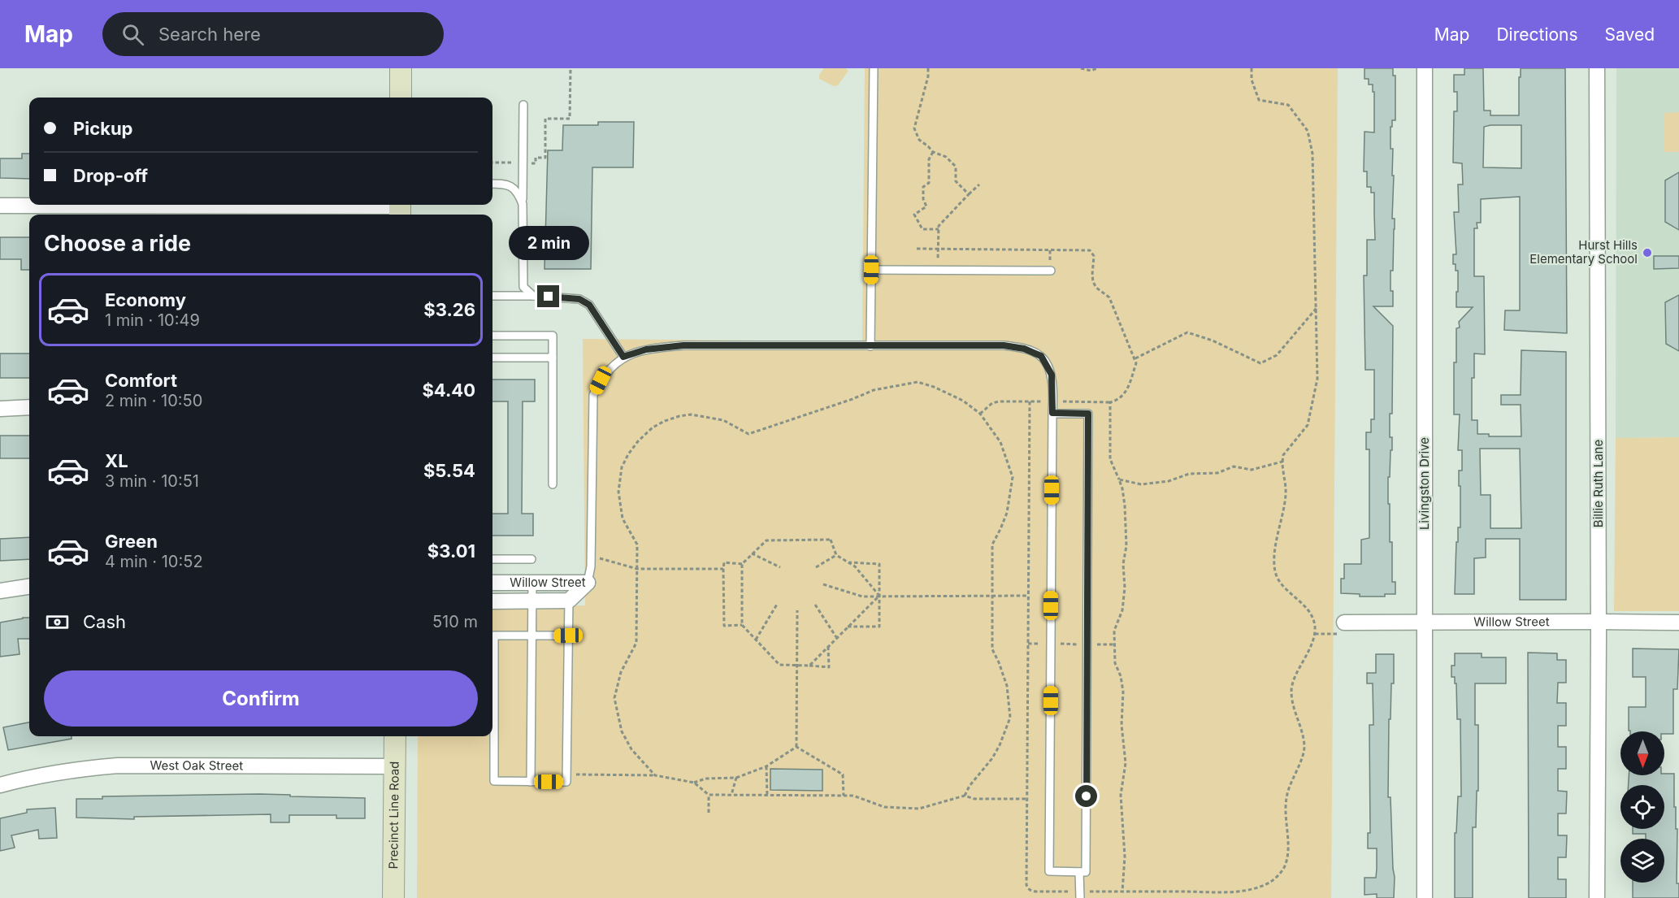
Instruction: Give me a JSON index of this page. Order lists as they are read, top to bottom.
{
  "streets": {
    "main road": ["Precinct Line Road"],
    "street": [
      "Livingston Drive",
      "Billie Ruth Lane",
      "Willow Street",
      "West Oak Street"
    ]
  },
  "crossings": [
    ["Livingston Drive", "Willow Street"],
    ["Billie Ruth Lane", "Willow Street"],
    ["West Oak Street", "Precinct Line Road"]
  ],
  "places": ["Hurst Hills Elementary School"],
  "north": "bottom",
  "page": {
    "header": "Map",
    "search": "Search here",
    "nav": ["Map", "Directions", "Saved"],
    "banner": ["Pickup", "Drop-off"],
    "heading": "Choose a ride",
    "bubble": "2 min",
    "list": [
      {
        "name": "Economy",
        "note": "1 min · 10:49",
        "value": "$3.26"
      },
      {
        "name": "Comfort",
        "note": "2 min · 10:50",
        "value": "$4.40"
      },
      {
        "name": "XL",
        "note": "3 min · 10:51",
        "value": "$5.54"
      },
      {
        "name": "Green",
        "note": "4 min · 10:52",
        "value": "$3.01"
      }
    ],
    "pay": ["Cash", "510 m"],
    "buttons": "Confirm"
  }
}
